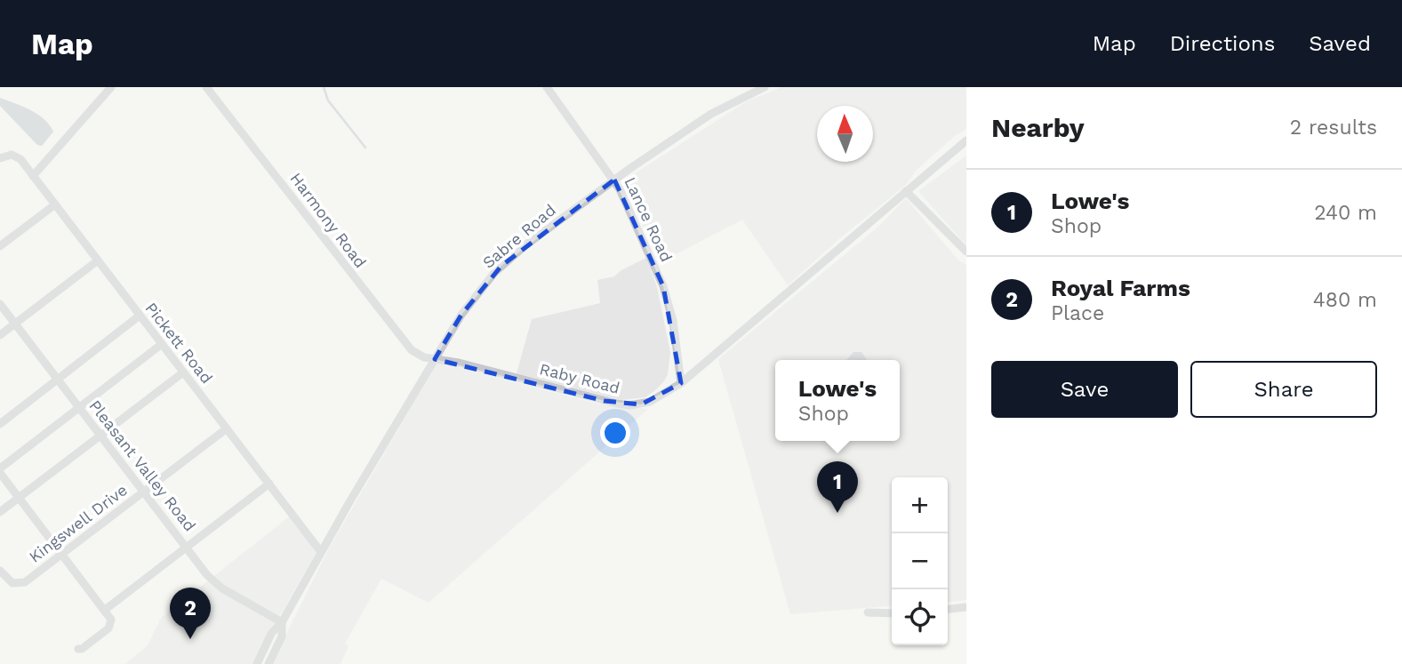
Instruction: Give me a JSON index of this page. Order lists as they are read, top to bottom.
{
  "streets": {
    "street": [
      "Lance Road",
      "Harmony Road",
      "Sabre Road",
      "Pickett Road",
      "Raby Road",
      "Pleasant Valley Road",
      "Kingswell Drive"
    ]
  },
  "crossings": [
    ["Lance Road", "Sabre Road"],
    ["Lance Road", "Raby Road"],
    ["Harmony Road", "Sabre Road"],
    ["Harmony Road", "Raby Road"],
    ["Sabre Road", "Raby Road"],
    ["Pickett Road", "Kingswell Drive"],
    ["Pleasant Valley Road", "Kingswell Drive"]
  ],
  "north": "top",
  "page": {
    "header": "Map",
    "nav": ["Map", "Directions", "Saved"],
    "heading": ["Nearby", "2 results"],
    "list": [
      {
        "mark": "1",
        "name": "Lowe's",
        "note": "Shop",
        "value": "240 m"
      },
      {
        "mark": "2",
        "name": "Royal Farms",
        "note": "Place",
        "value": "480 m"
      }
    ],
    "buttons": ["Save", "Share"],
    "popup": ["Lowe's", "Shop"],
    "pins": ["1", "2"],
    "map_buttons": ["+", "−"]
  }
}
